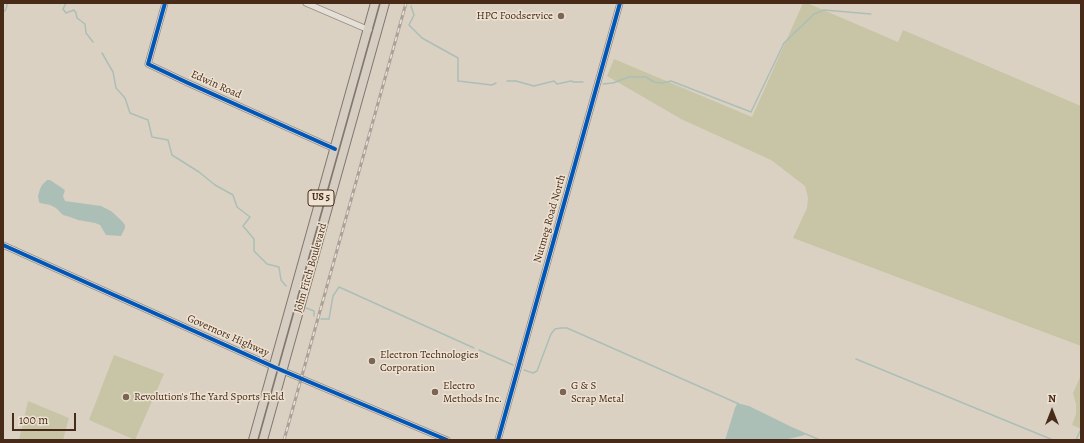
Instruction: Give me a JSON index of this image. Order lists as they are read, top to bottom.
{
  "streets": {
    "highway": ["US 5", "John Fitch Boulevard"],
    "street": ["Edwin Road", "Nutmeg Road North", "Governors Highway"]
  },
  "crossings": [
    ["Edwin Road", "John Fitch Boulevard"],
    ["John Fitch Boulevard", "Governors Highway"]
  ],
  "places": [
    "HPC Foodservice",
    "Electron Technologies Corporation",
    "Electro Methods Inc.",
    "G & S Scrap Metal",
    "Revolution's The Yard Sports Field"
  ],
  "scale_bar": "100 m",
  "north": "top"
}
